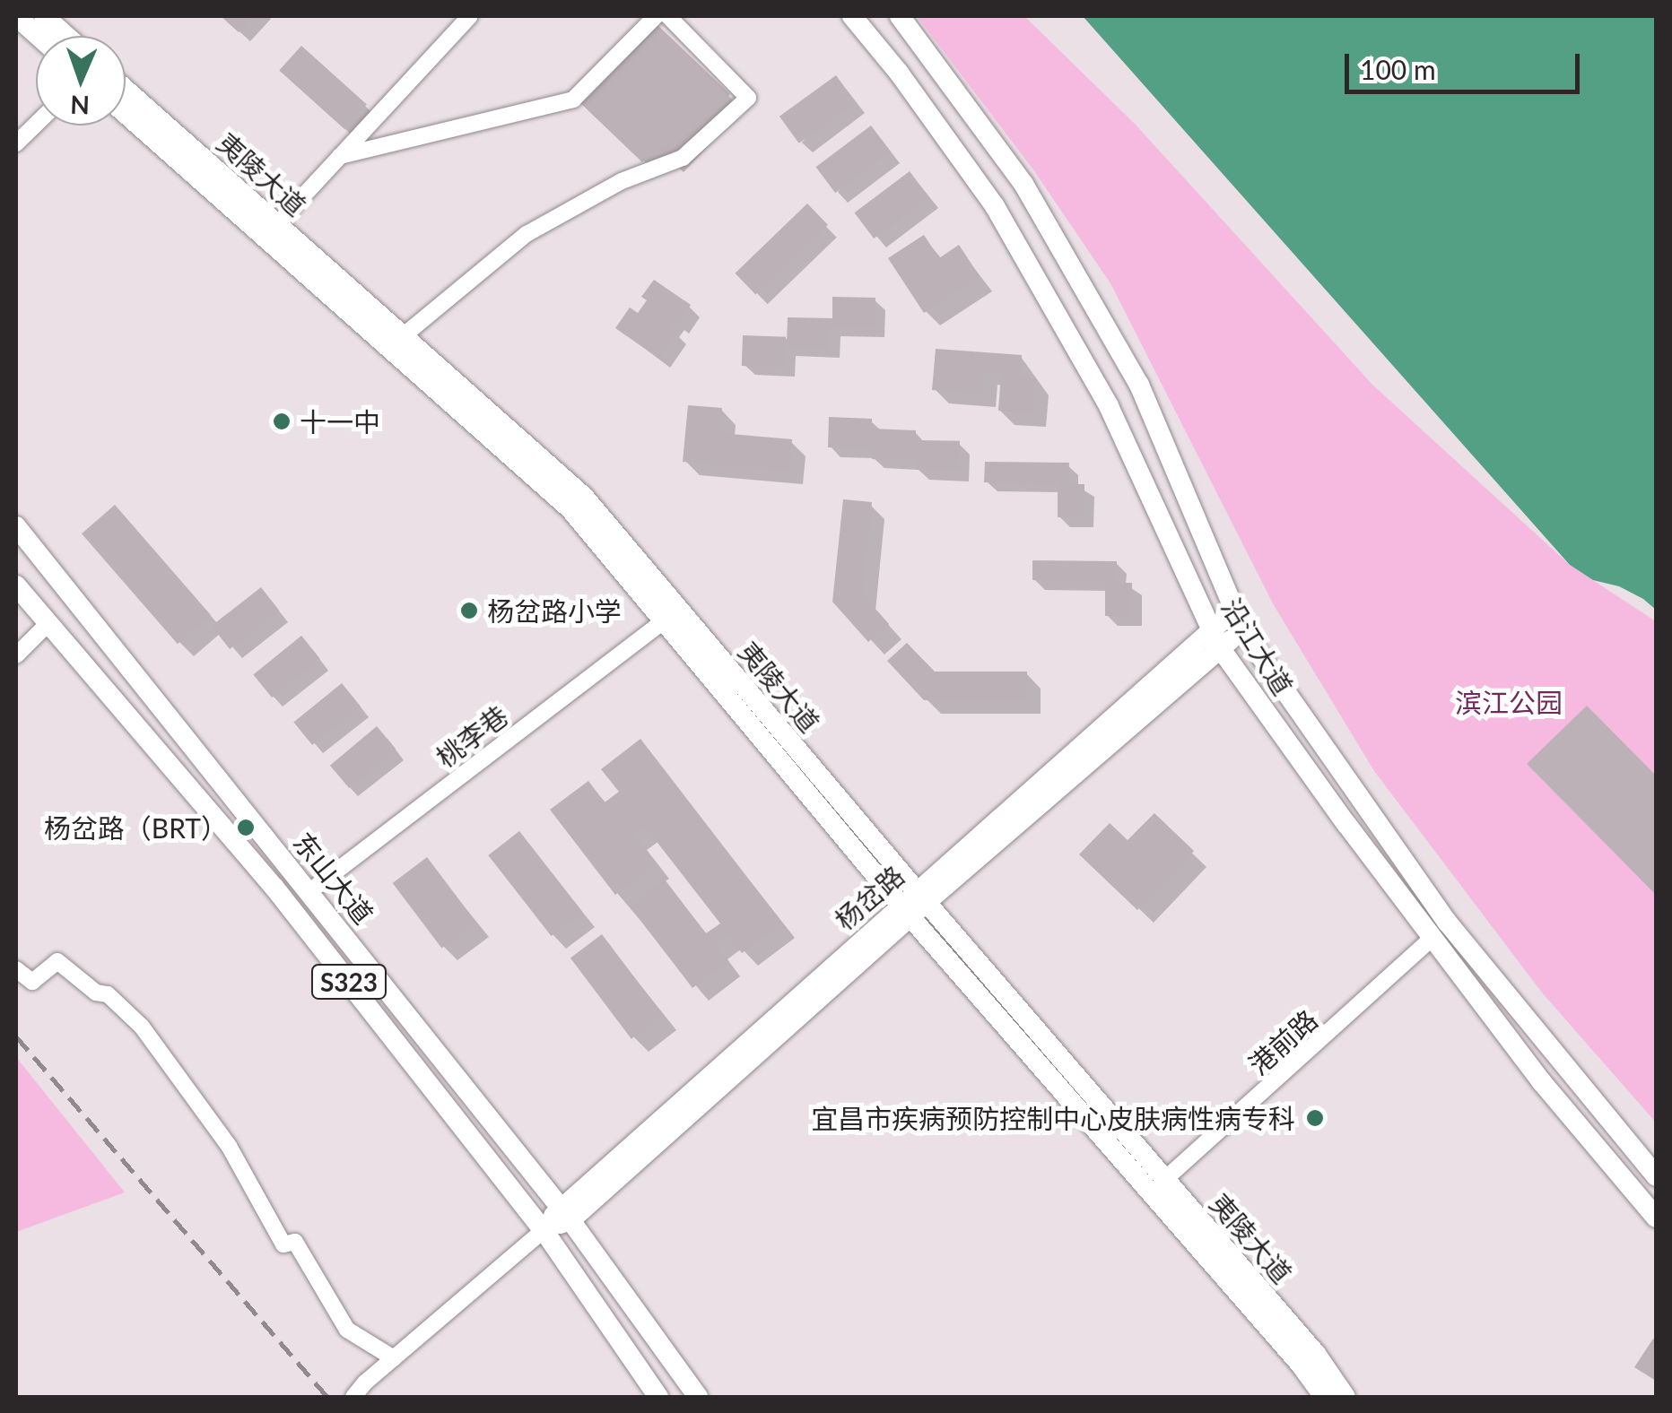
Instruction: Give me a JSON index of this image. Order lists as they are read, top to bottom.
{
  "streets": {
    "main road": [
      "夷陵大道",
      "沿江大道",
      "东山大道",
      "杨岔路",
      "S323"
    ],
    "street": ["桃李巷", "港前路"]
  },
  "crossings": [
    ["夷陵大道", "桃李巷"],
    ["夷陵大道", "杨岔路"],
    ["夷陵大道", "港前路"],
    ["沿江大道", "杨岔路"],
    ["沿江大道", "港前路"],
    ["桃李巷", "东山大道"],
    ["东山大道", "杨岔路"]
  ],
  "parks": ["滨江公园"],
  "places": [
    "十一中",
    "杨岔路小学",
    "杨岔路（BRT）",
    "宜昌市疾病预防控制中心皮肤病性病专科"
  ],
  "scale_bar": "100 m",
  "north": "bottom"
}
